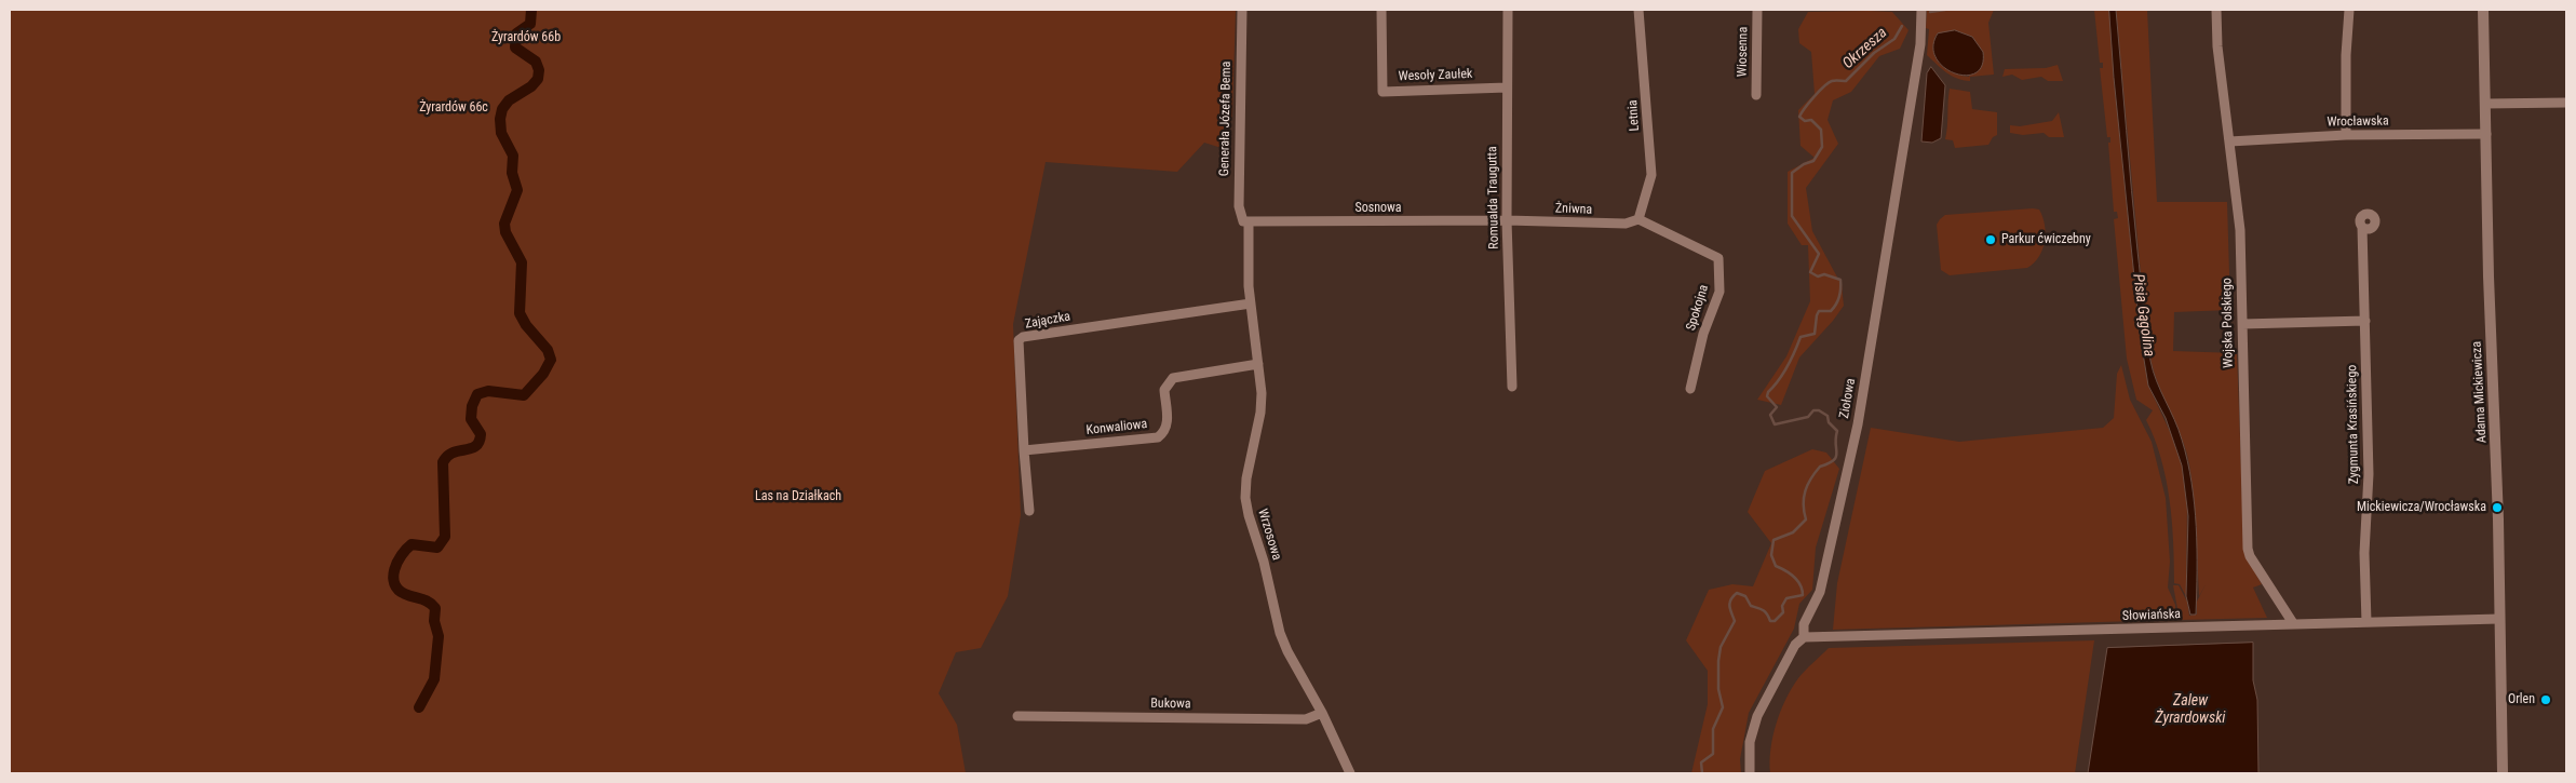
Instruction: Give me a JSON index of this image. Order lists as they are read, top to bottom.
{
  "streets": {
    "street": [
      "Wiosenna",
      "Wesoły Zaułek",
      "Letnia",
      "Generała Józefa Bema",
      "Wrocławska",
      "Romualda Traugutta",
      "Sosnowa",
      "Żniwna",
      "Spokojna",
      "Zajączka",
      "Wojska Polskiego",
      "Adama Mickiewicza",
      "Ziołowa",
      "Zygmunta Krasińskiego",
      "Konwaliowa",
      "Wrzosowa",
      "Słowiańska",
      "Bukowa"
    ]
  },
  "crossings": [
    ["Wesoły Zaułek", "Romualda Traugutta"],
    ["Letnia", "Żniwna"],
    ["Letnia", "Spokojna"],
    ["Generała Józefa Bema", "Sosnowa"],
    ["Generała Józefa Bema", "Wrzosowa"],
    ["Wrocławska", "Wojska Polskiego"],
    ["Wrocławska", "Adama Mickiewicza"],
    ["Romualda Traugutta", "Sosnowa"],
    ["Romualda Traugutta", "Żniwna"],
    ["Sosnowa", "Żniwna"],
    ["Sosnowa", "Wrzosowa"],
    ["Żniwna", "Spokojna"],
    ["Zajączka", "Konwaliowa"],
    ["Zajączka", "Wrzosowa"],
    ["Wojska Polskiego", "Słowiańska"],
    ["Adama Mickiewicza", "Słowiańska"],
    ["Ziołowa", "Słowiańska"],
    ["Zygmunta Krasińskiego", "Słowiańska"],
    ["Konwaliowa", "Wrzosowa"],
    ["Wrzosowa", "Bukowa"]
  ],
  "water": ["Okrzesza", "Pisia Gągolina", "Zalew Żyrardowski"],
  "parks": ["Żyrardów 66b", "Żyrardów 66c", "Las na Działkach"],
  "places": ["Parkur ćwiczebny", "Mickiewicza/Wrocławska", "Orlen"]
}
